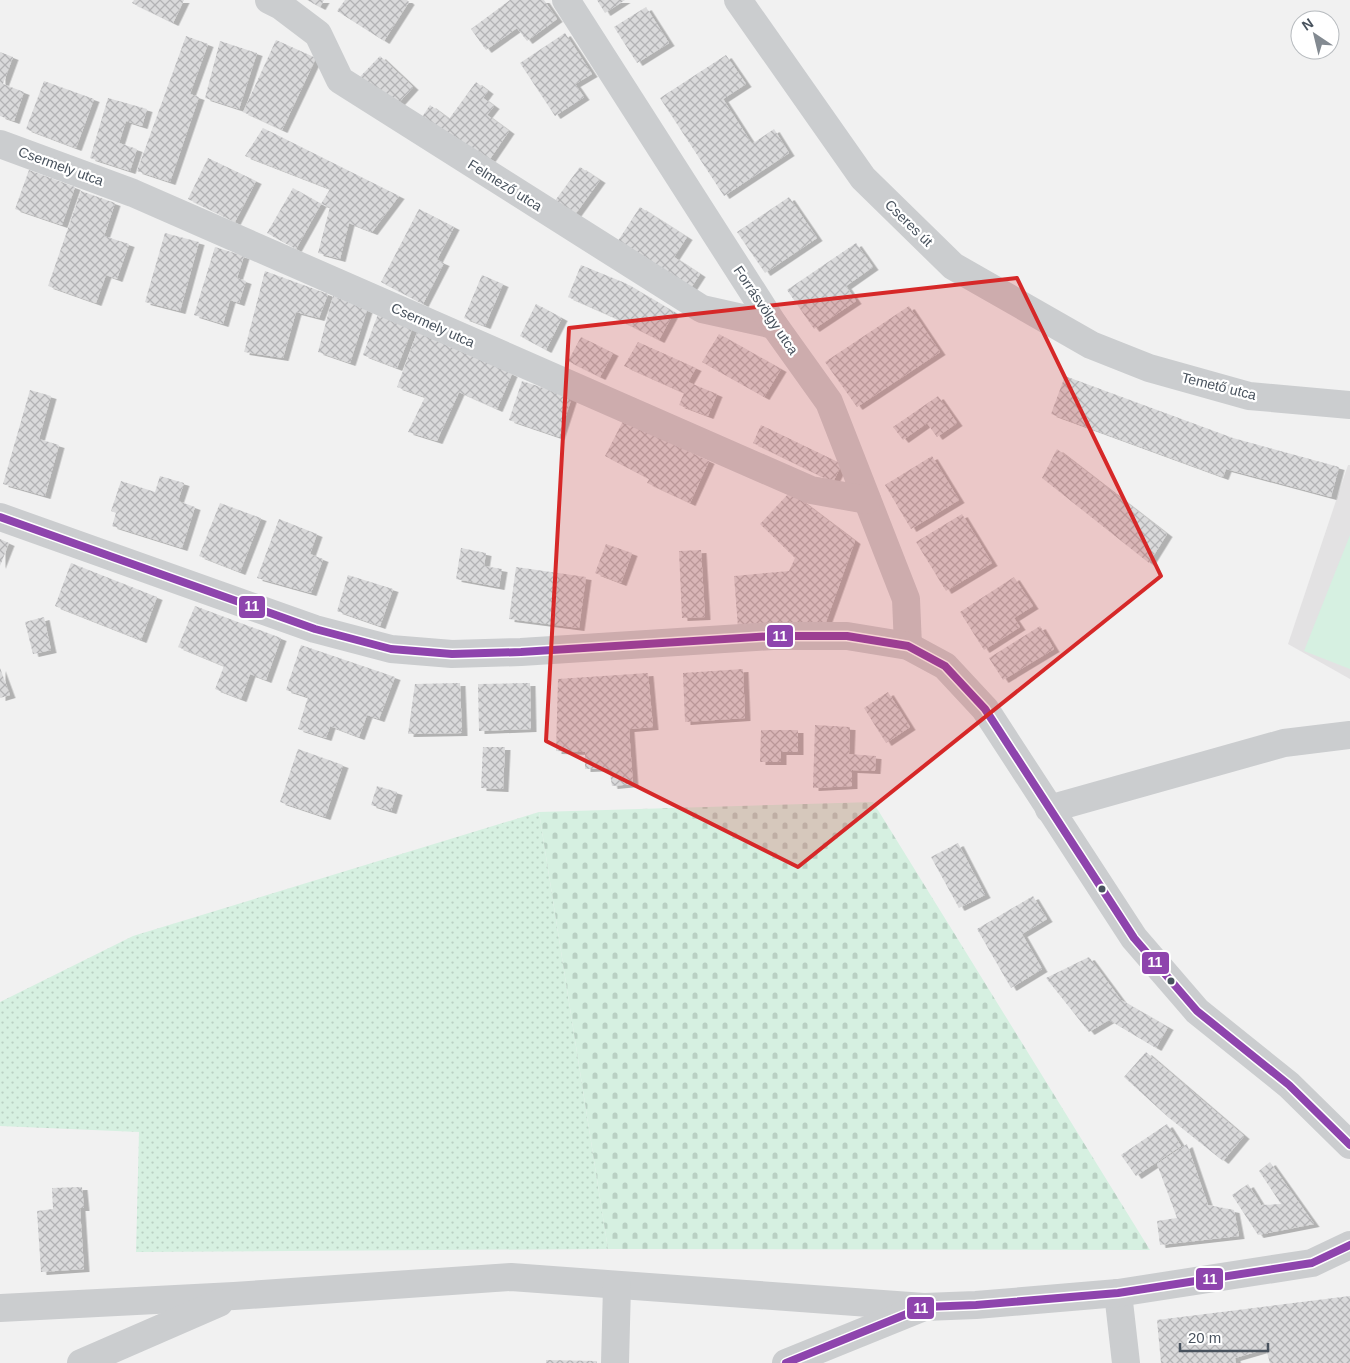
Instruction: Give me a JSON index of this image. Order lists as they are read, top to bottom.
{
  "streets": {
    "street": [
      "Csermely utca",
      "Felmező utca",
      "Cseres út",
      "Forrásvölgy utca",
      "Temető utca"
    ]
  },
  "crossings": [
    ["Csermely utca", "Forrásvölgy utca"],
    ["Felmező utca", "Forrásvölgy utca"],
    ["Cseres út", "Temető utca"]
  ],
  "lines": ["transit line 11"],
  "scale_bar": "20 m",
  "north": "top left"
}
